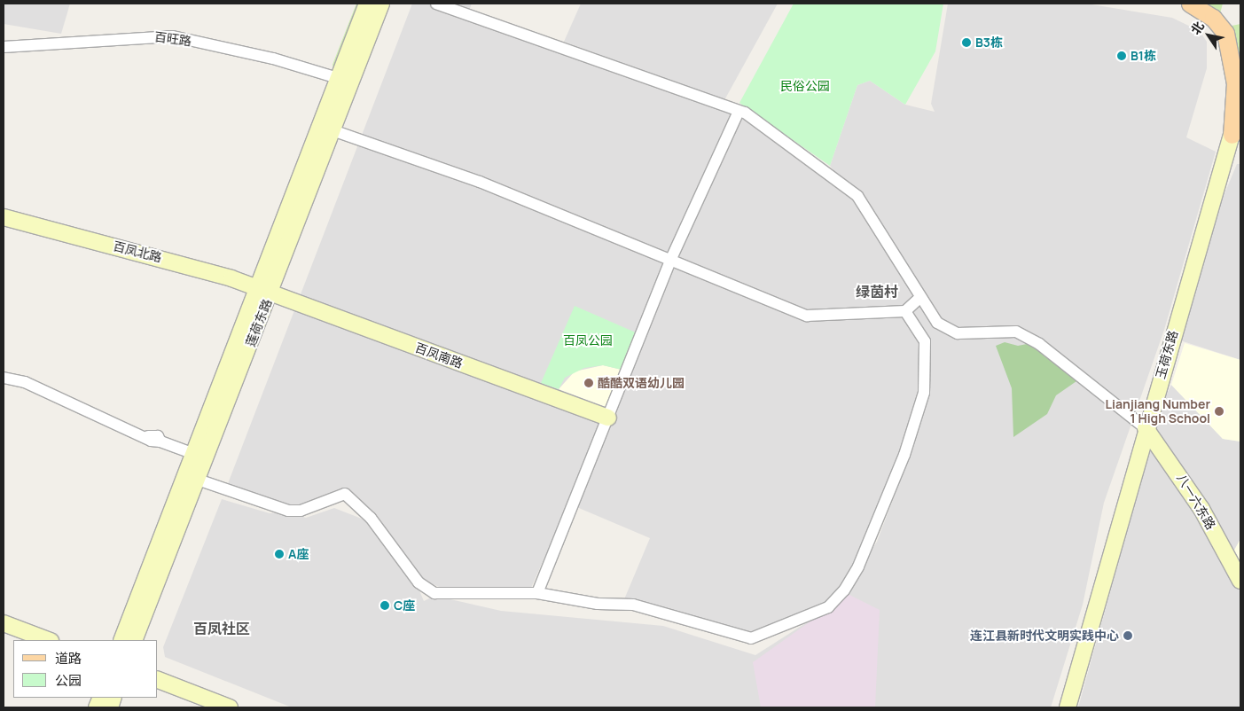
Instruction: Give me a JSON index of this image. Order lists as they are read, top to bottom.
{
  "streets": {
    "main road": [
      "百凤北路",
      "莲荷东路",
      "玉荷东路",
      "百凤南路",
      "八一六东路"
    ],
    "street": ["百旺路"]
  },
  "crossings": [
    ["百旺路", "莲荷东路"],
    ["百凤北路", "莲荷东路"],
    ["百凤北路", "百凤南路"],
    ["莲荷东路", "百凤南路"],
    ["玉荷东路", "八一六东路"]
  ],
  "districts": ["绿茵村", "百凤社区"],
  "parks": ["民俗公园", "百凤公园"],
  "places": [
    "B3栋",
    "B1栋",
    "酷酷双语幼儿园",
    "Lianjiang Number 1 High School",
    "A座",
    "C座",
    "连江县新时代文明实践中心"
  ],
  "legend": ["道路", "公园"],
  "north": "top left"
}
